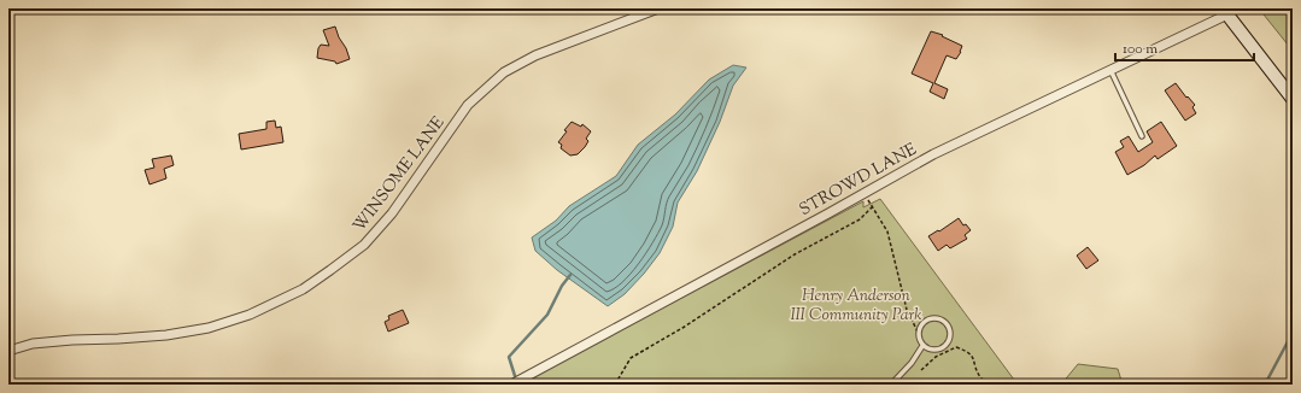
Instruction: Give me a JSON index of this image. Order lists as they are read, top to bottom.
{
  "streets": {
    "street": ["WINSOME LANE", "STROWD LANE"]
  },
  "parks": ["Henry Anderson III Community Park"],
  "scale_bar": "100 m"
}
